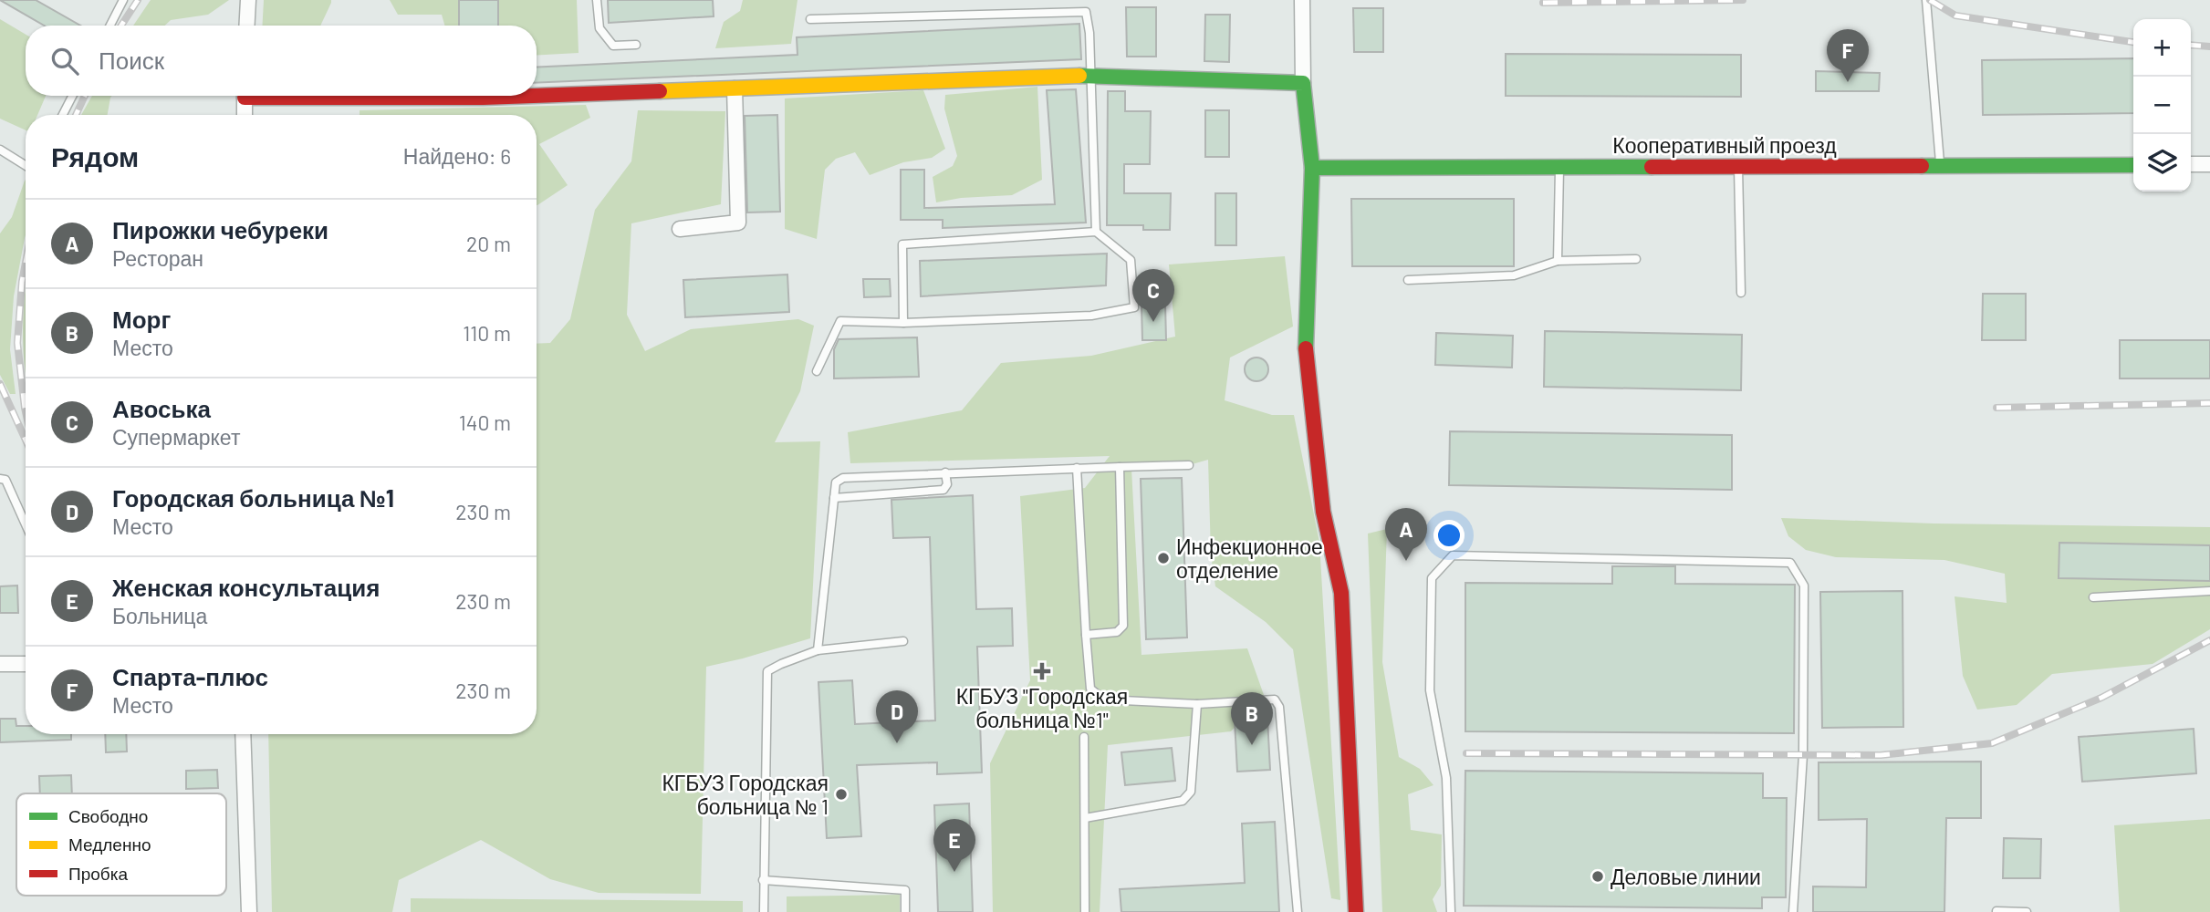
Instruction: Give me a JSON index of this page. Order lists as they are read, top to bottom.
{
  "streets": {
    "street": ["Кооперативный проезд"]
  },
  "places": {
    "other": ["Инфекционное отделение", "КГБУЗ Городская больница № 1", "Деловые линии"],
    "health": ["КГБУЗ \"Городская больница №1\""]
  },
  "legend": ["Свободно", "Медленно", "Пробка"],
  "page": {
    "map_buttons": ["+", "−"],
    "search": "Поиск",
    "pins": [
      "F",
      "C",
      "A",
      "D",
      "B",
      "E"
    ],
    "heading": ["Рядом", "Найдено: 6"],
    "list": [
      {
        "mark": "A",
        "name": "Пирожки чебуреки",
        "note": "Ресторан",
        "value": "20 m"
      },
      {
        "mark": "B",
        "name": "Морг",
        "note": "Место",
        "value": "110 m"
      },
      {
        "mark": "C",
        "name": "Авоська",
        "note": "Супермаркет",
        "value": "140 m"
      },
      {
        "mark": "D",
        "name": "Городская больница №1",
        "note": "Место",
        "value": "230 m"
      },
      {
        "mark": "E",
        "name": "Женская консультация",
        "note": "Больница",
        "value": "230 m"
      },
      {
        "mark": "F",
        "name": "Спарта-плюс",
        "note": "Место",
        "value": "230 m"
      }
    ]
  }
}
